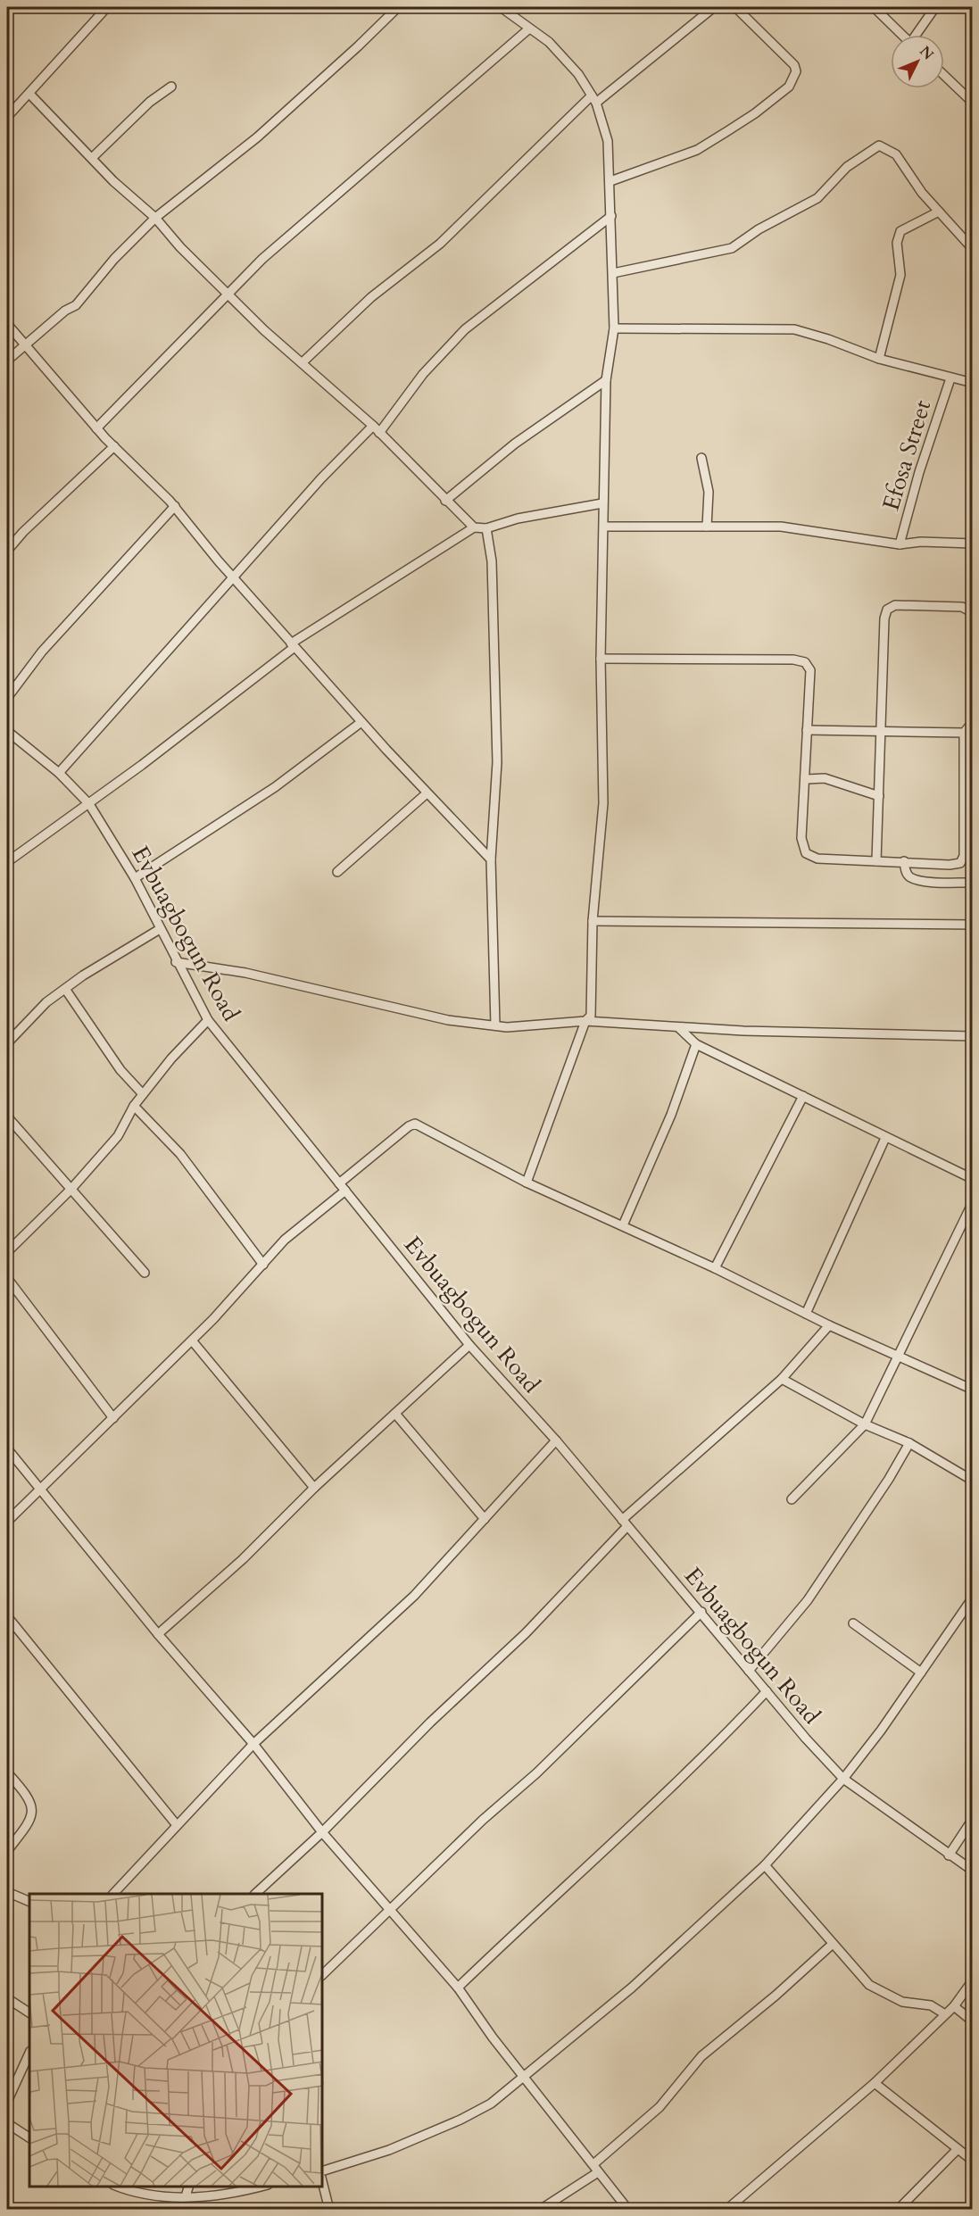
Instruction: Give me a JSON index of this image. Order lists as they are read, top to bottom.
{
  "streets": {
    "street": ["Efosa Street", "Evbuagbogun Road"]
  },
  "north": "top right"
}
